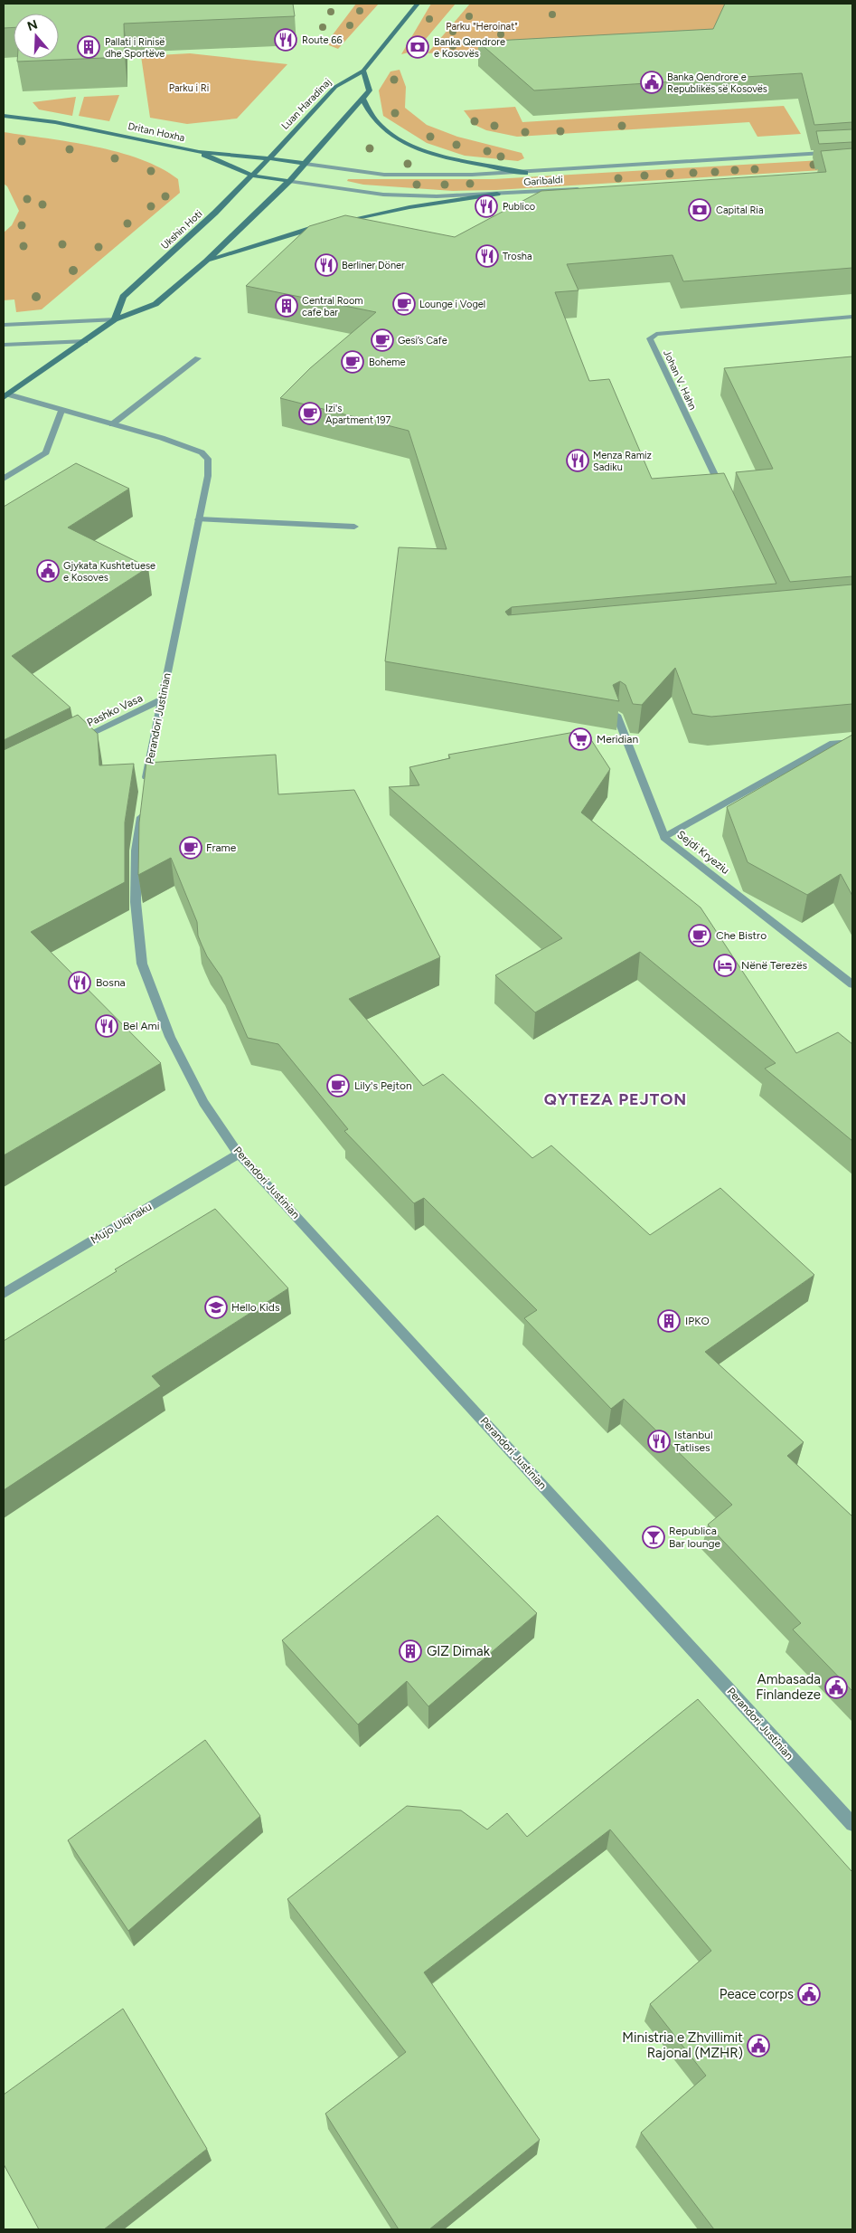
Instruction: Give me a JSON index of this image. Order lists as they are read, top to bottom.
{
  "streets": {
    "main road": ["Luan Haradinaj", "Dritan Hoxha", "Ukshin Hoti"],
    "street": [
      "Garibaldi",
      "Johan V. Hahn",
      "Pashko Vasa",
      "Perandori Justinian",
      "Sejdi Kryeziu",
      "Mujo Ulqinaku"
    ]
  },
  "crossings": [
    ["Luan Haradinaj", "Dritan Hoxha"],
    ["Luan Haradinaj", "Ukshin Hoti"],
    ["Dritan Hoxha", "Garibaldi"],
    ["Dritan Hoxha", "Ukshin Hoti"],
    ["Pashko Vasa", "Perandori Justinian"],
    ["Perandori Justinian", "Mujo Ulqinaku"]
  ],
  "districts": ["QYTEZA PEJTON"],
  "parks": ["Parku \"Heroinat\"", "Parku i Ri"],
  "places": {
    "restaurant": [
      "Route 66",
      "Publico",
      "Trosha",
      "Berliner Döner",
      "Menza Ramiz Sadiku",
      "Bosna",
      "Bel Ami",
      "Istanbul Tatlises"
    ],
    "building": [
      "Pallati i Rinisë dhe Sportëve",
      "Central Room cafe bar",
      "IPKO",
      "GIZ Dimak"
    ],
    "bank": ["Banka Qendrore e Kosovës", "Capital Ria"],
    "public building": [
      "Banka Qendrore e Republikës së Kosovës",
      "Gjykata Kushtetuese e Kosoves",
      "Ambasada Finlandeze",
      "Peace corps",
      "Ministria e Zhvillimit Rajonal (MZHR)"
    ],
    "cafe": [
      "Lounge i Vogel",
      "Gesi’s Cafe",
      "Boheme",
      "Izi's Apartment 197",
      "Frame",
      "Che Bistro",
      "Lily's Pejton"
    ],
    "supermarket": ["Meridian"],
    "hotel": ["Nënë Terezës"],
    "school or university": ["Hello Kids"],
    "bar": ["Republica Bar lounge"]
  },
  "north": "top"
}
